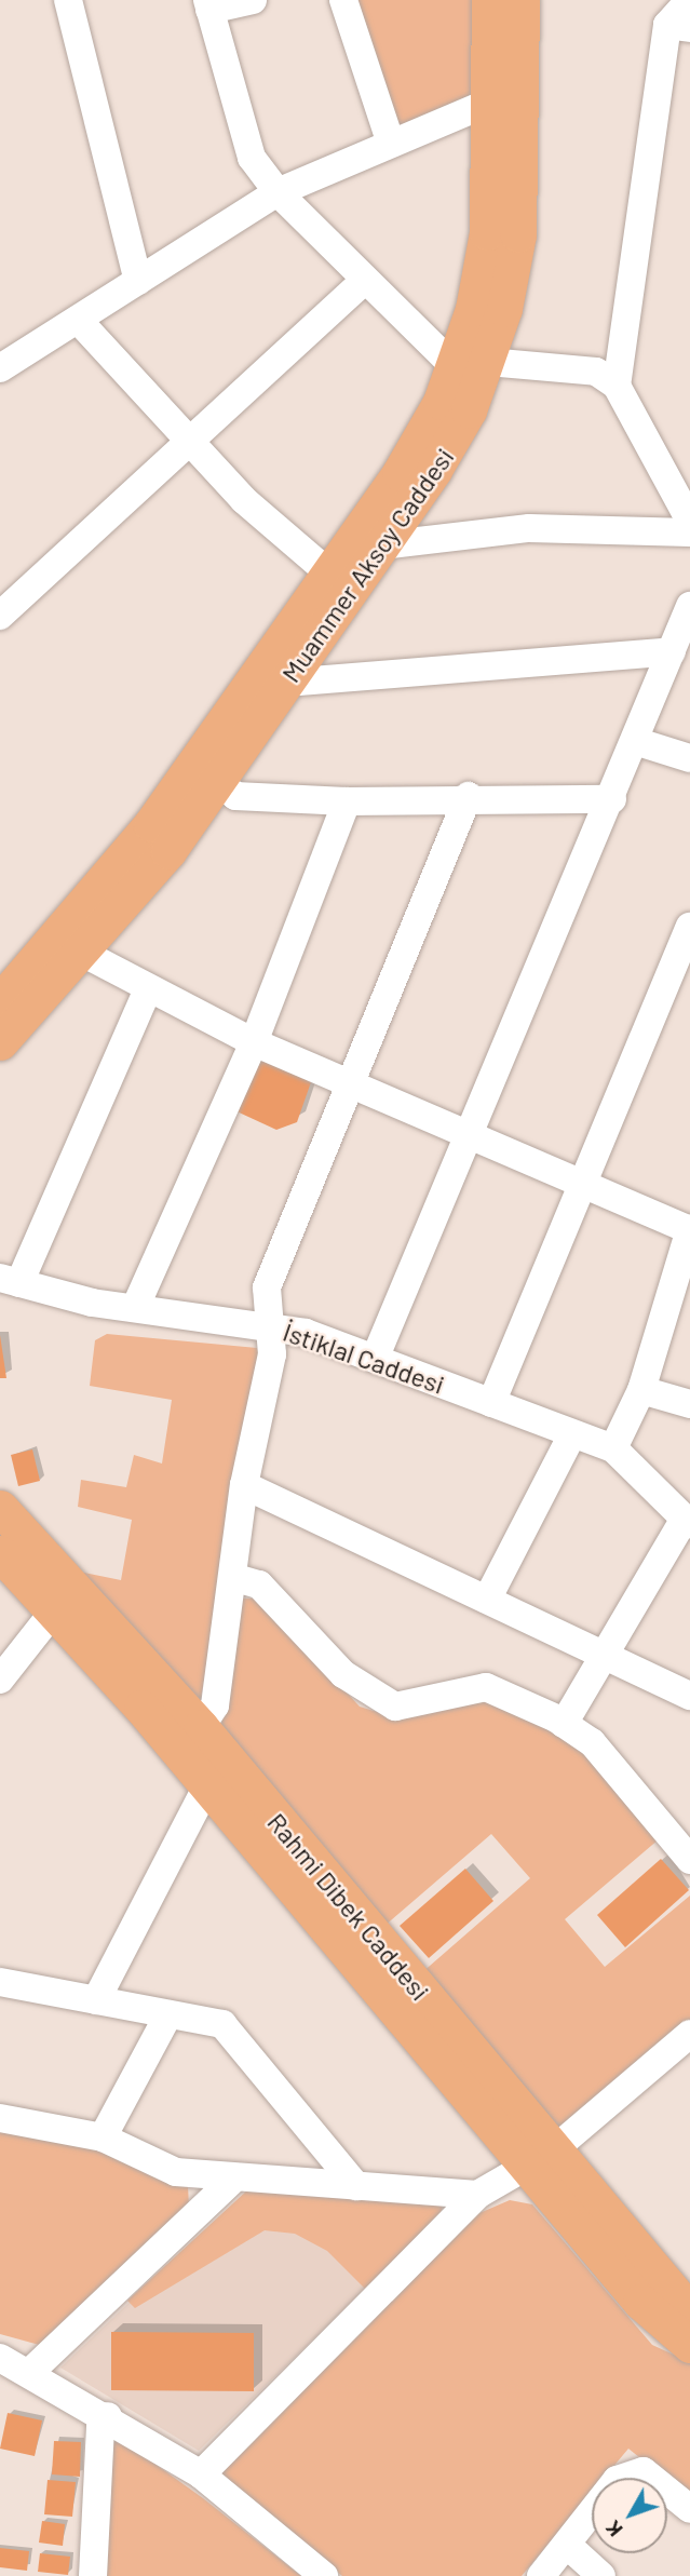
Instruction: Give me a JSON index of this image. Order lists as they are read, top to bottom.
{
  "streets": {
    "main road": ["Muammer Aksoy Caddesi", "Rahmi Dibek Caddesi"],
    "street": ["İstiklal Caddesi"]
  },
  "north": "bottom left"
}
